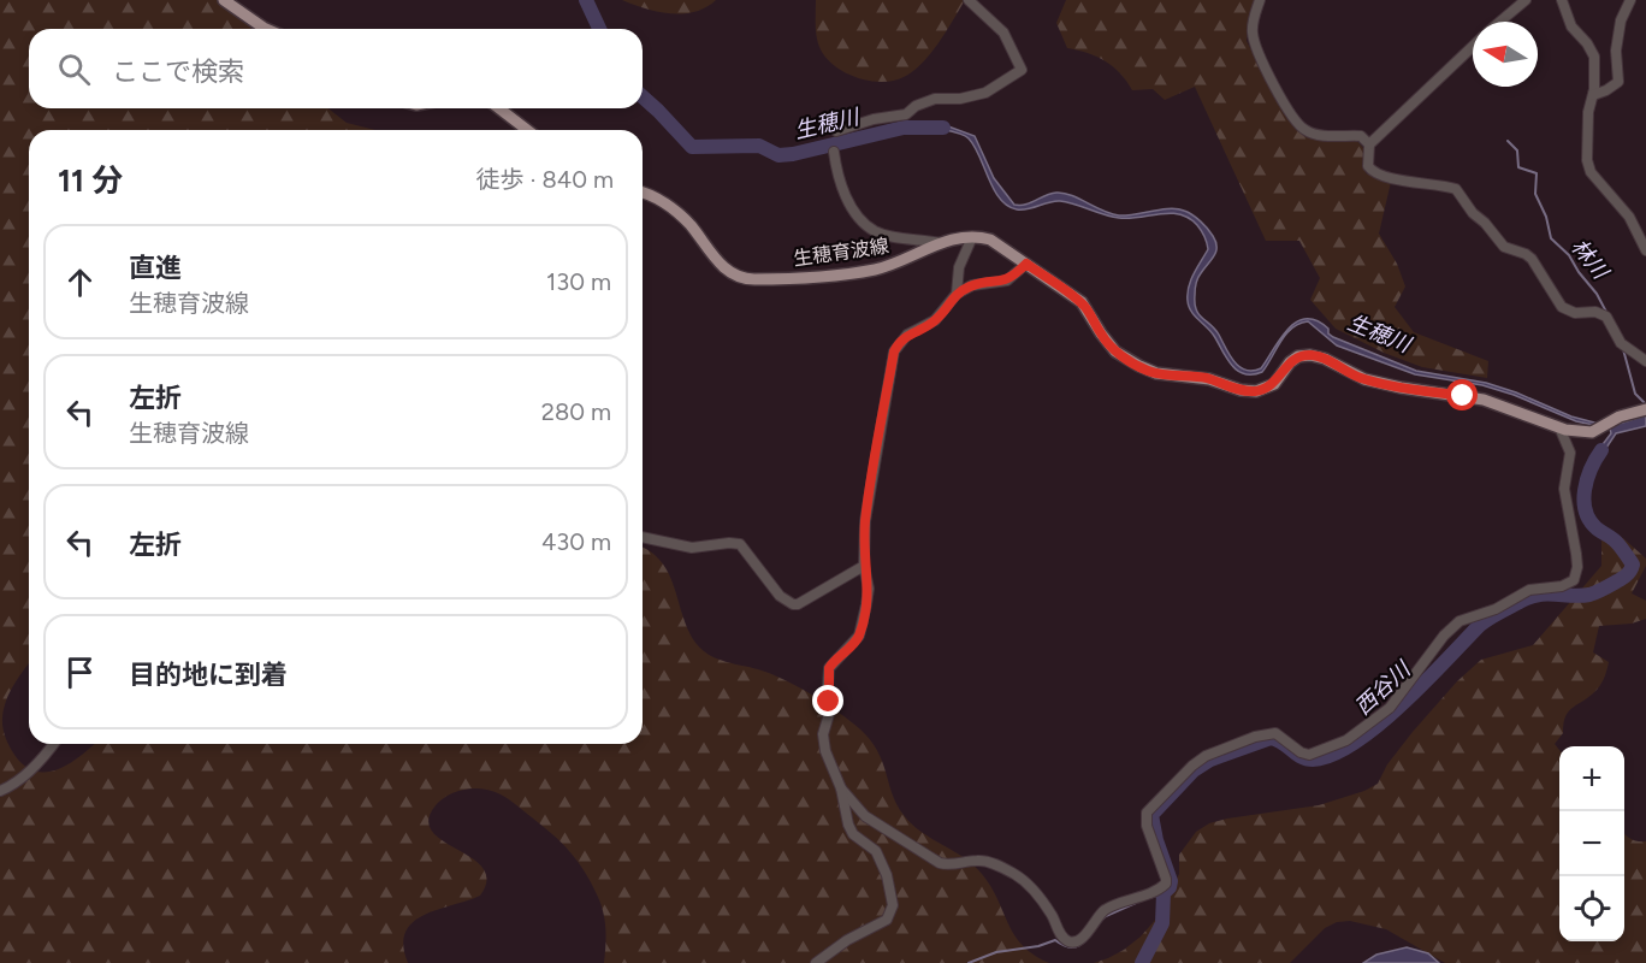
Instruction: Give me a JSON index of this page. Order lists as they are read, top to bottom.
{
  "streets": {
    "main road": ["生穂育波線"]
  },
  "water": ["生穂川", "林川", "西谷川"],
  "north": "left",
  "page": {
    "search": "ここで検索",
    "heading": ["11 分", "徒歩 · 840 m"],
    "list": [
      ["直進", "生穂育波線", "130 m"],
      ["左折", "生穂育波線", "280 m"],
      ["左折", "430 m"],
      "目的地に到着"
    ],
    "map_buttons": ["+", "−"]
  }
}
